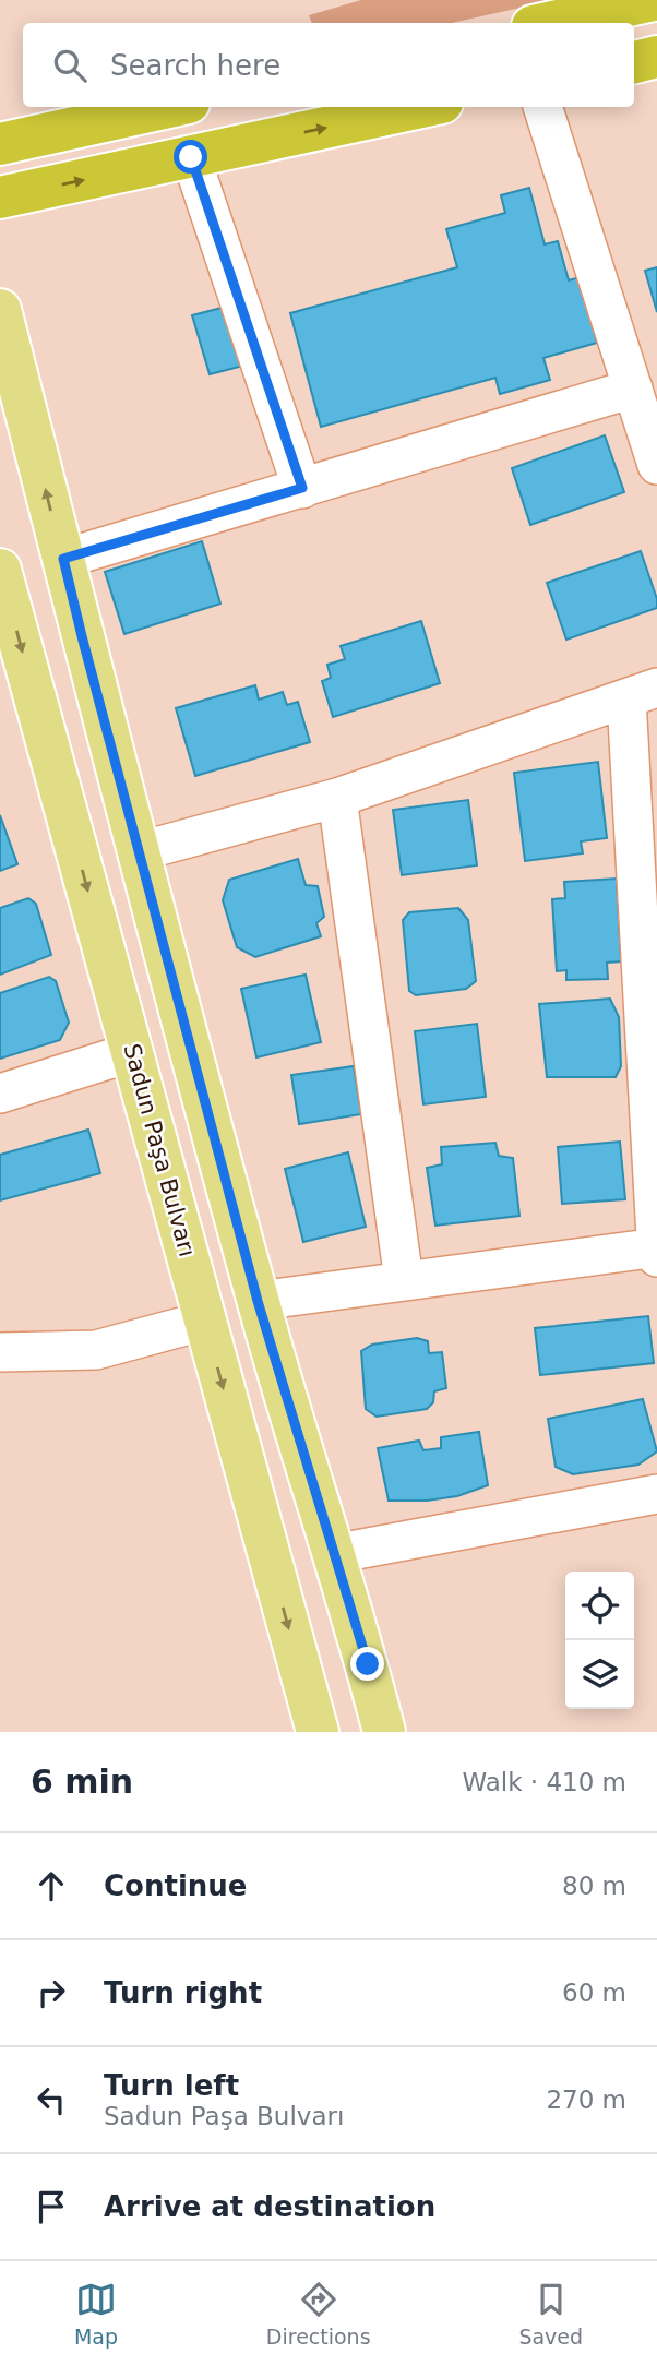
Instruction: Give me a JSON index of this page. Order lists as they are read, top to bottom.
{
  "streets": {
    "main road": ["Sadun Paşa Bulvarı"]
  },
  "page": {
    "search": "Search here",
    "heading": ["6 min", "Walk · 410 m"],
    "list": [
      ["Continue", "80 m"],
      ["Turn right", "60 m"],
      ["Turn left", "Sadun Paşa Bulvarı", "270 m"],
      "Arrive at destination"
    ],
    "nav": ["Map", "Directions", "Saved"]
  }
}
